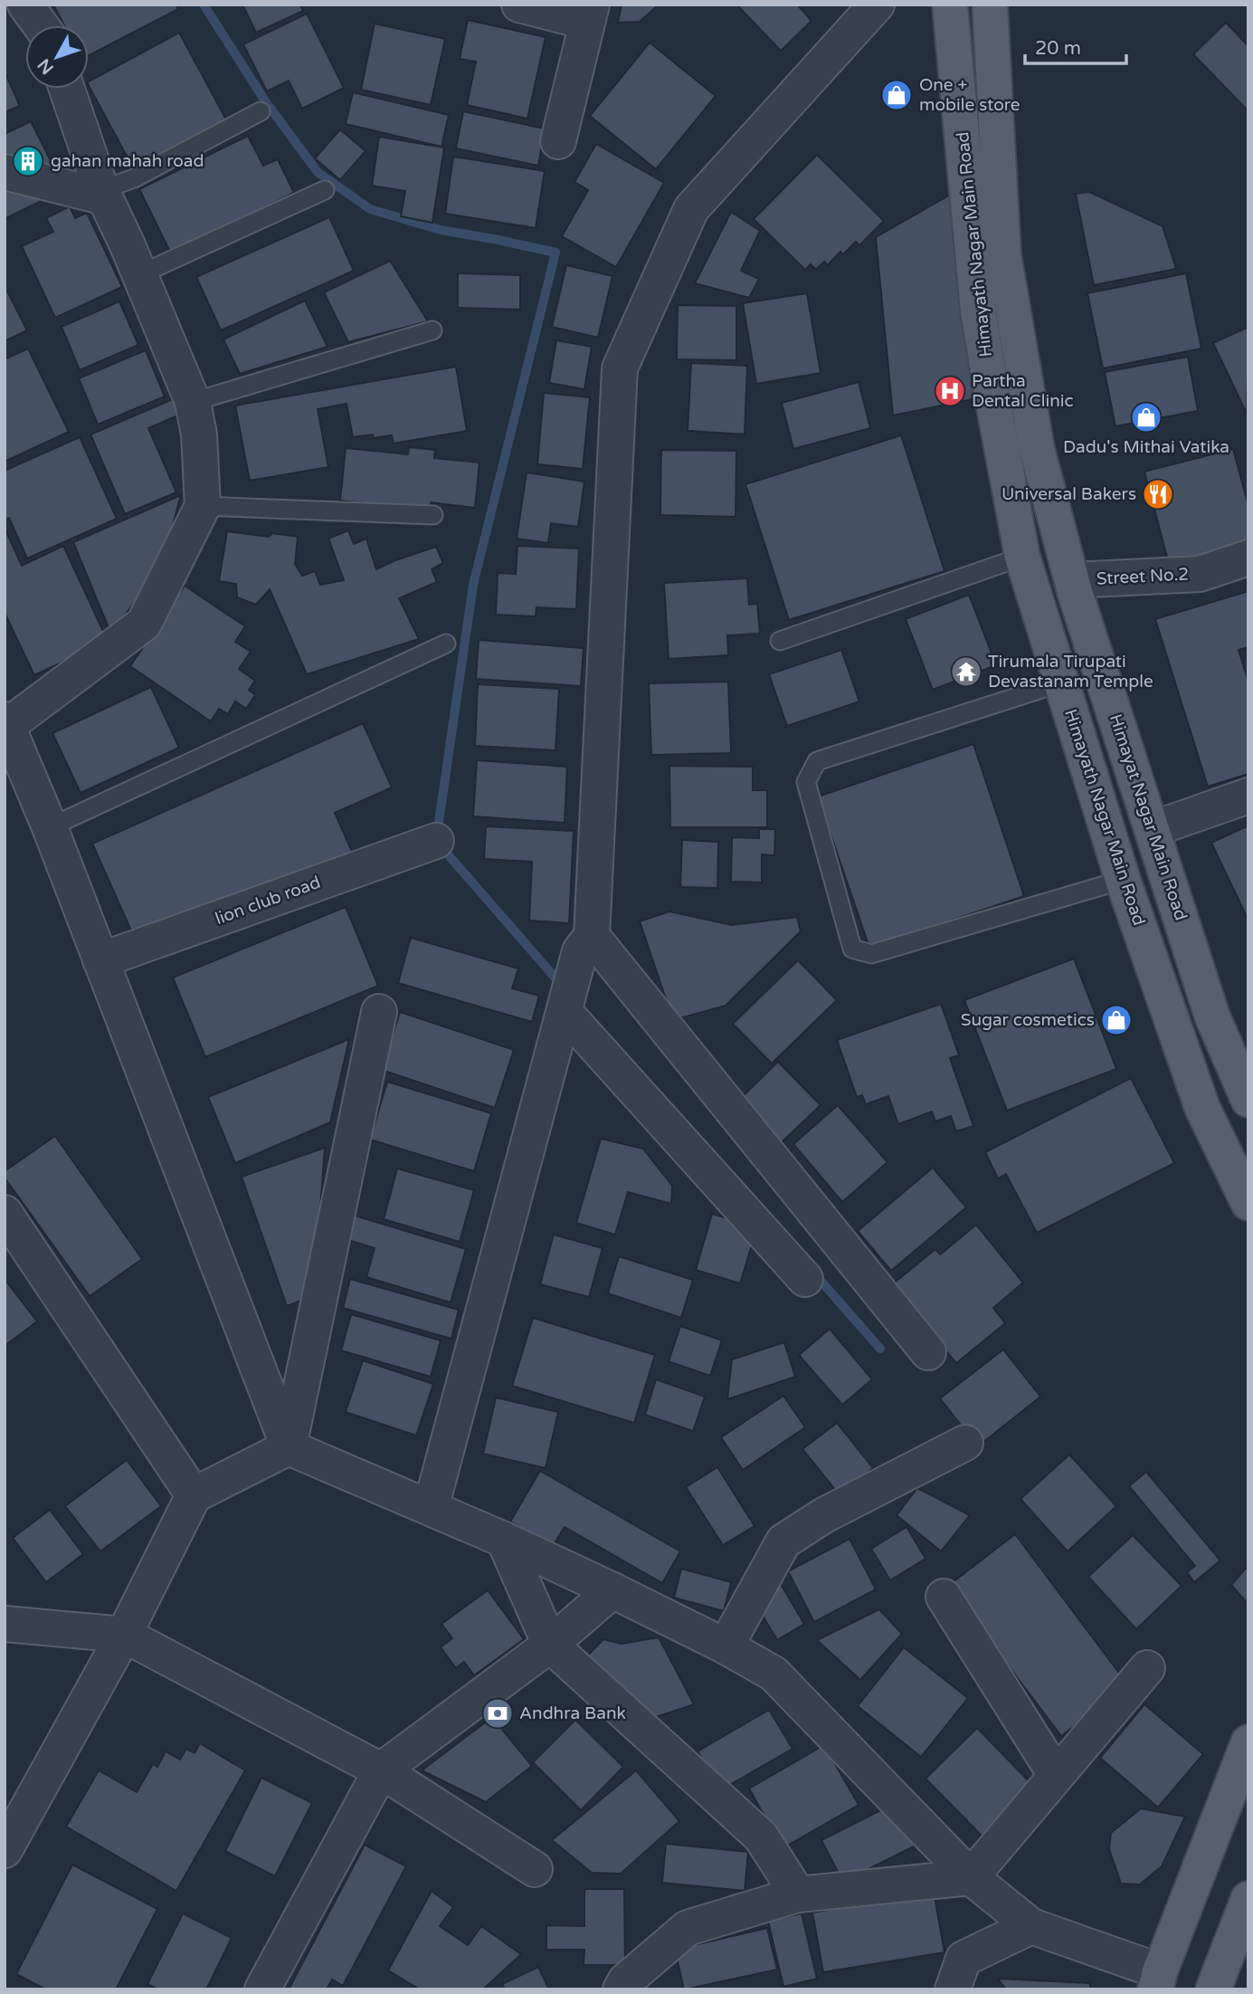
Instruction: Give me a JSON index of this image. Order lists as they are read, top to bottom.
{
  "streets": {
    "main road": ["Himayath Nagar Main Road", "Himayat Nagar Main Road"],
    "street": ["Street No.2", "lion club road"]
  },
  "crossings": [
    ["Street No.2", "Himayat Nagar Main Road"]
  ],
  "places": {
    "shop": ["One + mobile store", "Dadu's Mithai Vatika", "Sugar cosmetics"],
    "building": ["gahan mahah road"],
    "hospital": ["Partha Dental Clinic"],
    "restaurant": ["Universal Bakers"],
    "temple": ["Tirumala Tirupati Devastanam Temple"],
    "bank": ["Andhra Bank"]
  },
  "scale_bar": "20 m",
  "north": "bottom left"
}
